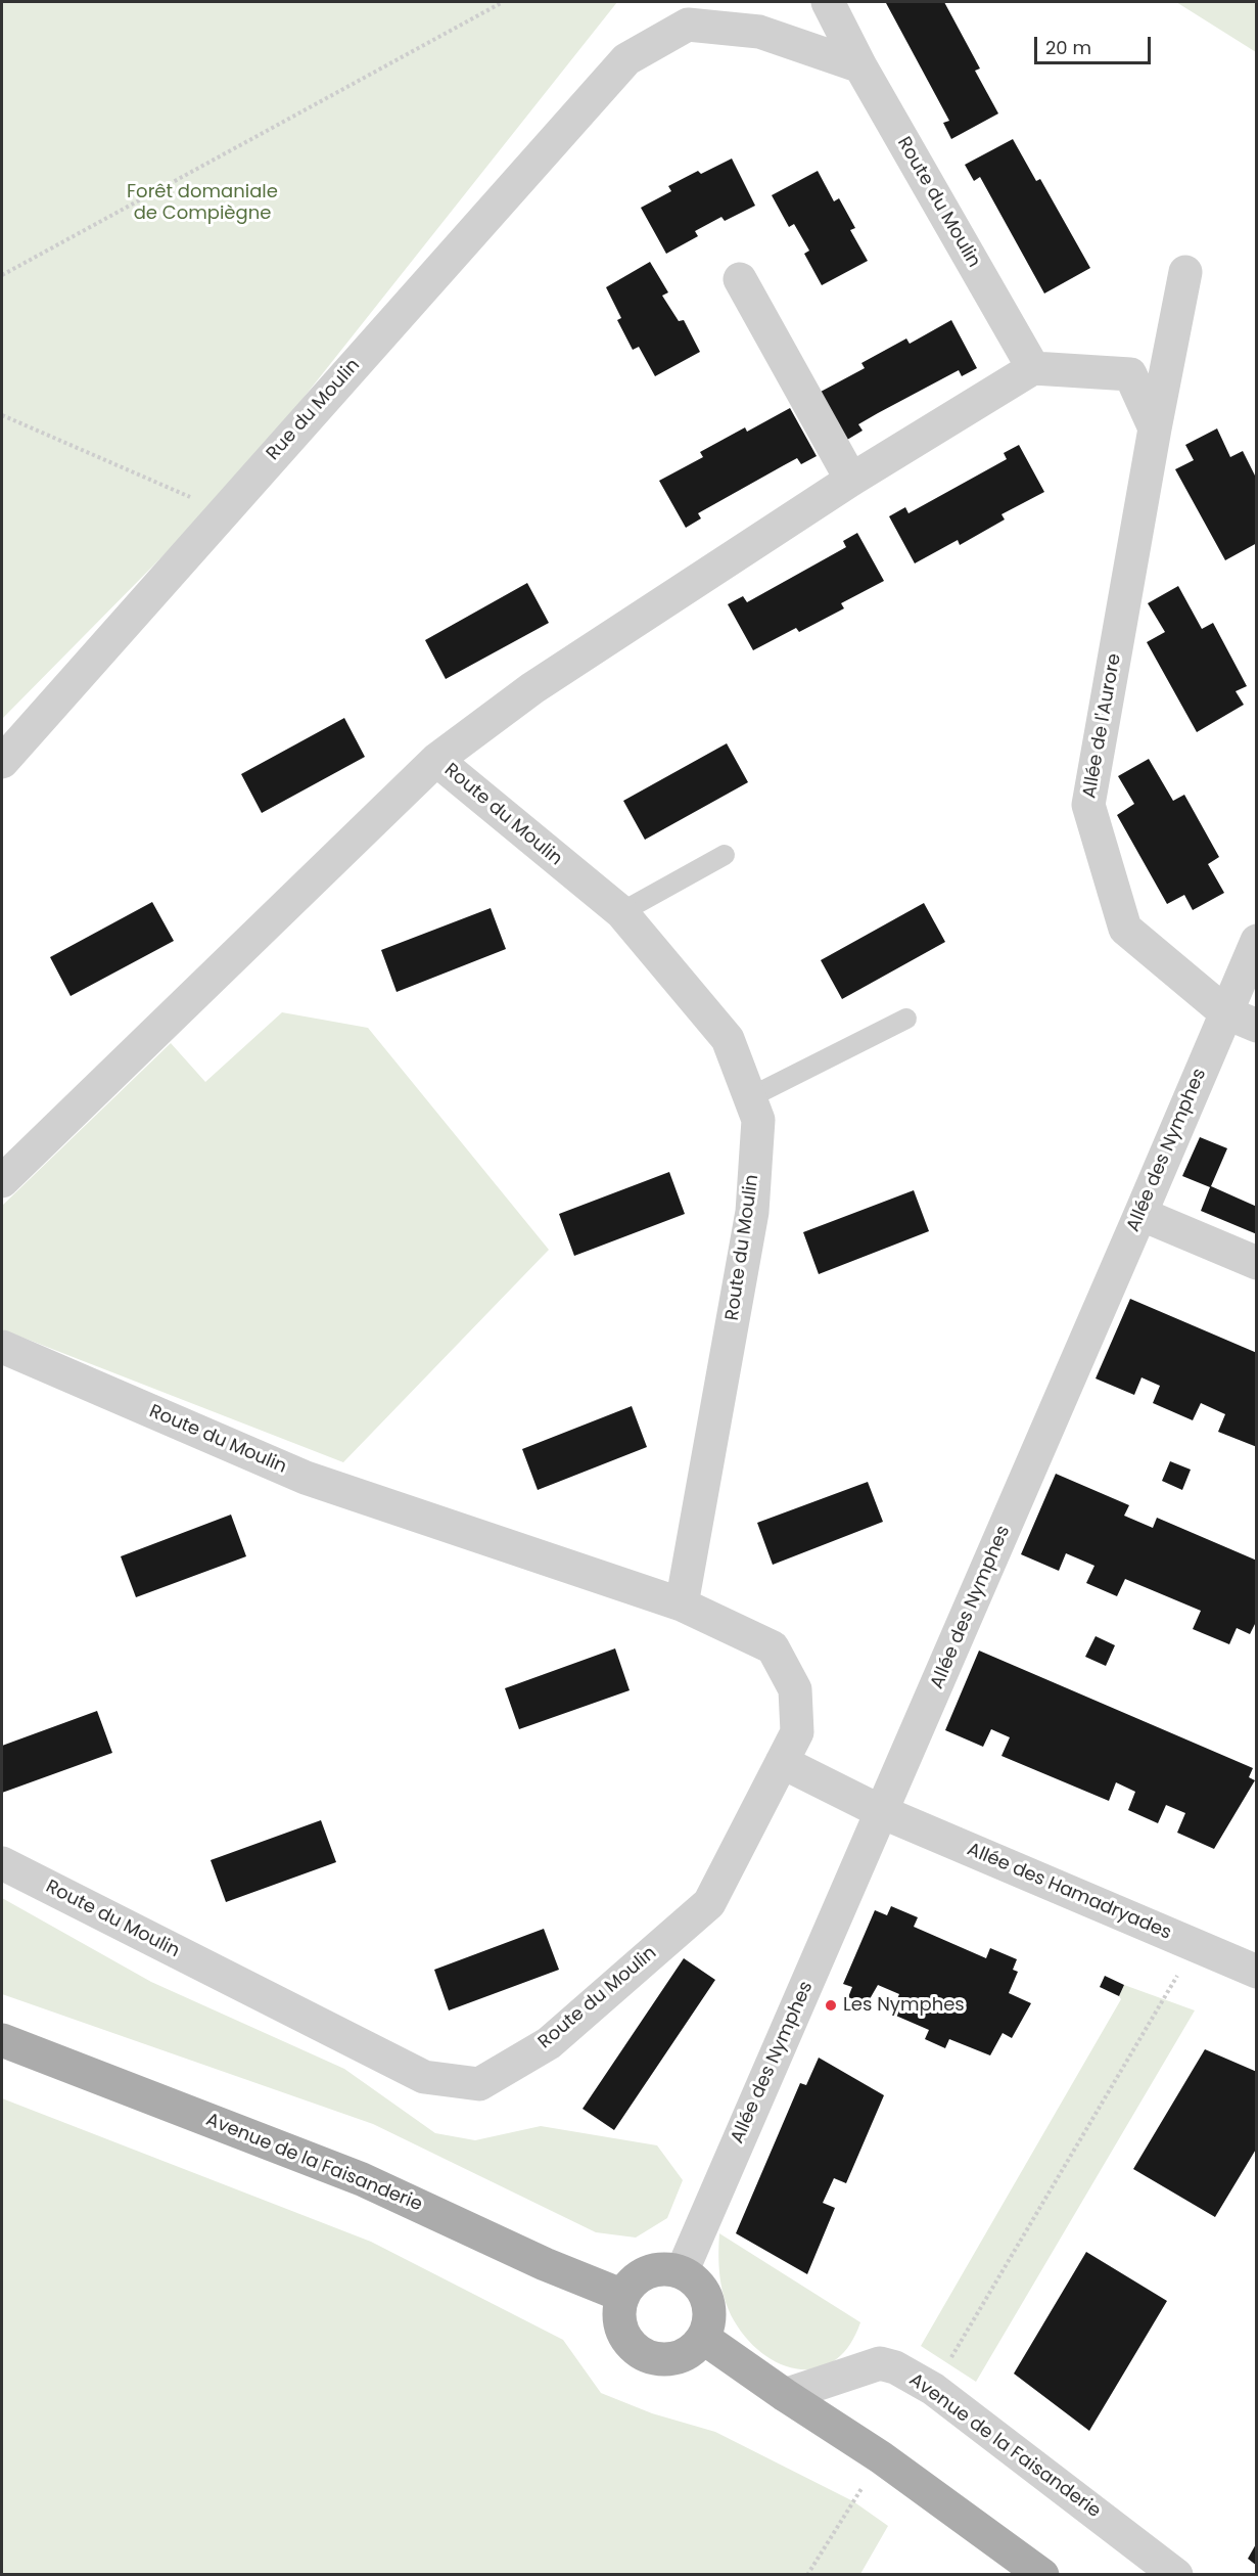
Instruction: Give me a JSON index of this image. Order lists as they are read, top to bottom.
{
  "streets": {
    "main road": ["Avenue de la Faisanderie"],
    "street": [
      "Route du Moulin",
      "Rue du Moulin",
      "Allée de l'Aurore",
      "Allée des Nymphes",
      "Allée des Hamadryades"
    ]
  },
  "crossings": [
    ["Route du Moulin", "Rue du Moulin"],
    ["Route du Moulin", "Allée des Hamadryades"],
    ["Allée de l'Aurore", "Allée des Nymphes"],
    ["Allée des Nymphes", "Allée des Hamadryades"],
    ["Allée des Nymphes", "Avenue de la Faisanderie"]
  ],
  "parks": ["Forêt domaniale de Compiègne"],
  "places": ["Les Nymphes"],
  "scale_bar": "20 m"
}
